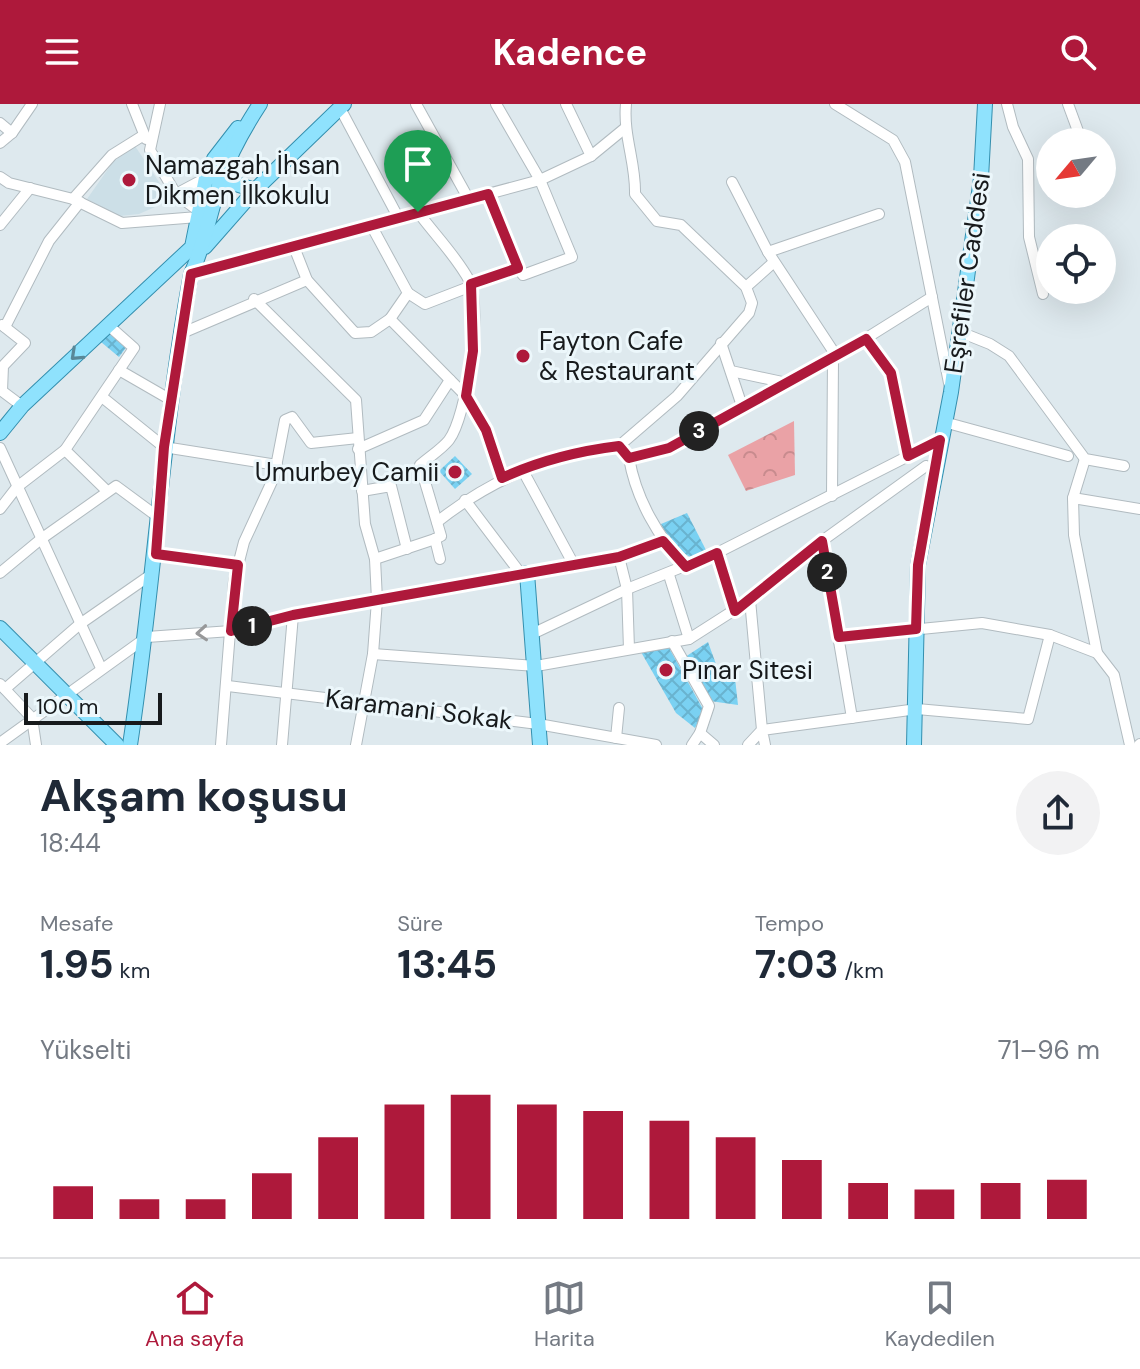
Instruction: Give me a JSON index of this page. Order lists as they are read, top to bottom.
{
  "streets": {
    "main road": ["Eşrefiler Caddesi"],
    "street": ["Karamani Sokak"]
  },
  "places": [
    "Namazgah İhsan Dikmen İlkokulu",
    "Fayton Cafe & Restaurant",
    "Umurbey Camii",
    "Pınar Sitesi"
  ],
  "scale_bar": "100 m",
  "north": "bottom left",
  "page": {
    "header": "Kadence",
    "pins": ["3", "2", "1"],
    "scale": "100 m",
    "heading": ["Akşam koşusu", "18:44"],
    "stats": [
      ["Mesafe", "1.95 km"],
      ["Süre", "13:45"],
      ["Tempo", "7:03 /km"]
    ],
    "chart": ["Yükselti", "71–96 m"],
    "tabs": ["Ana sayfa", "Harita", "Kaydedilen"]
  }
}
